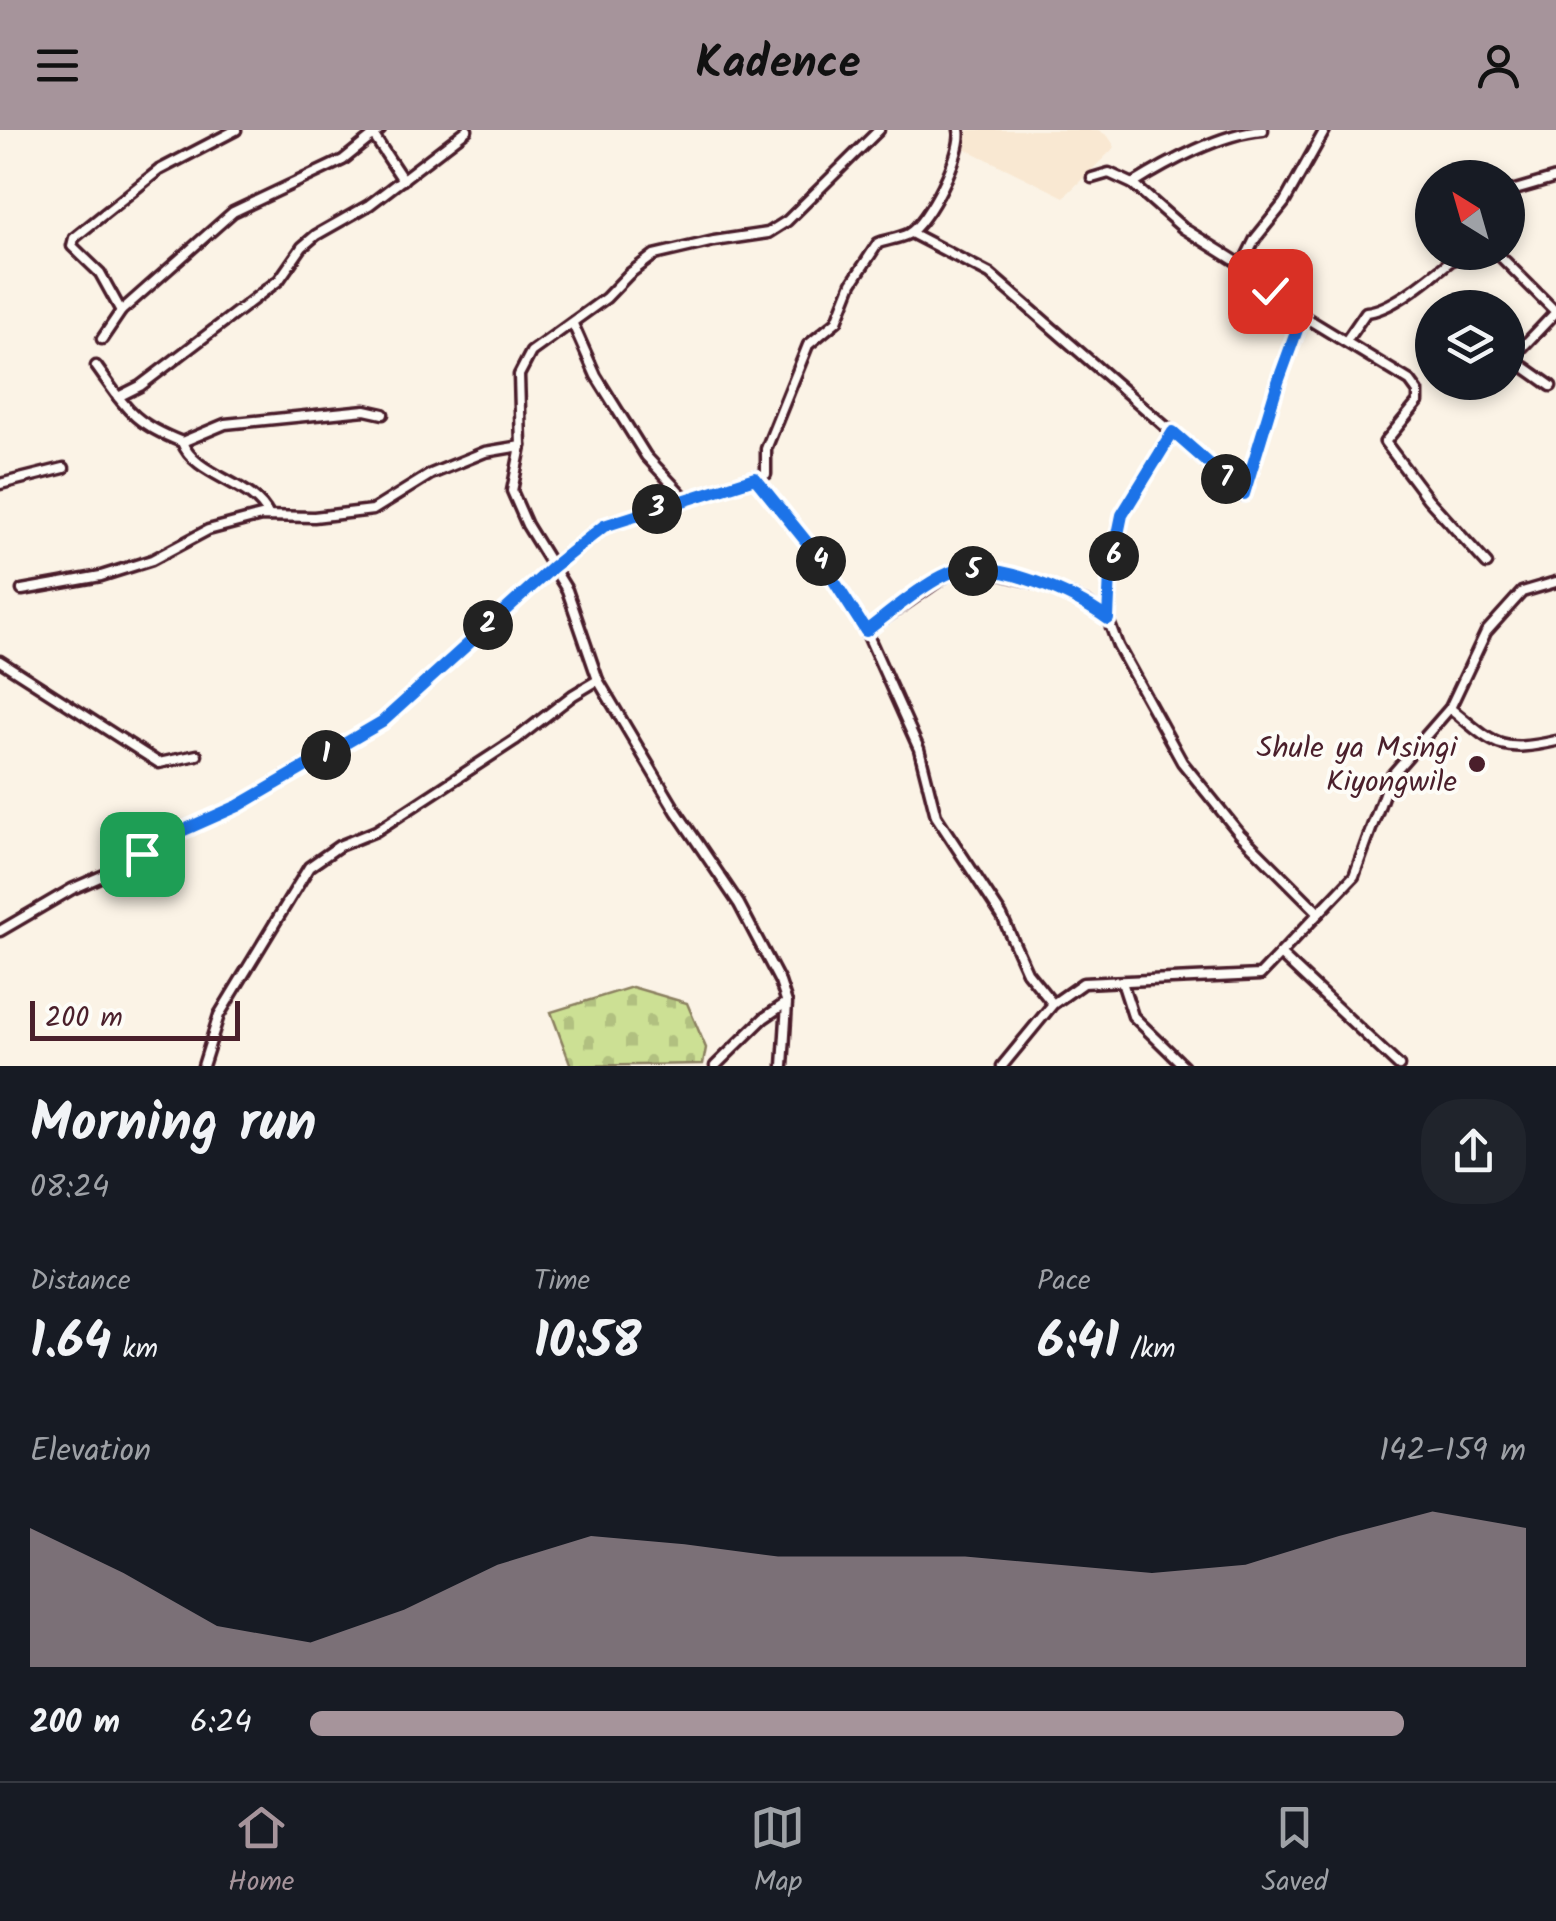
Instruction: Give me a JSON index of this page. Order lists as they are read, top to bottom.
{
  "places": ["Shule ya Msingi Kiyongwile"],
  "scale_bar": "200 m",
  "north": "top left",
  "page": {
    "header": "Kadence",
    "pins": [
      "7",
      "3",
      "6",
      "4",
      "5",
      "2",
      "1"
    ],
    "scale": "200 m",
    "heading": ["Morning run", "08:24"],
    "stats": [
      ["Distance", "1.64 km"],
      ["Time", "10:58"],
      ["Pace", "6:41 /km"]
    ],
    "chart": ["Elevation", "142–159 m"],
    "list": [
      {
        "name": "200 m",
        "note": "6:24"
      }
    ],
    "tabs": ["Home", "Map", "Saved"]
  }
}
